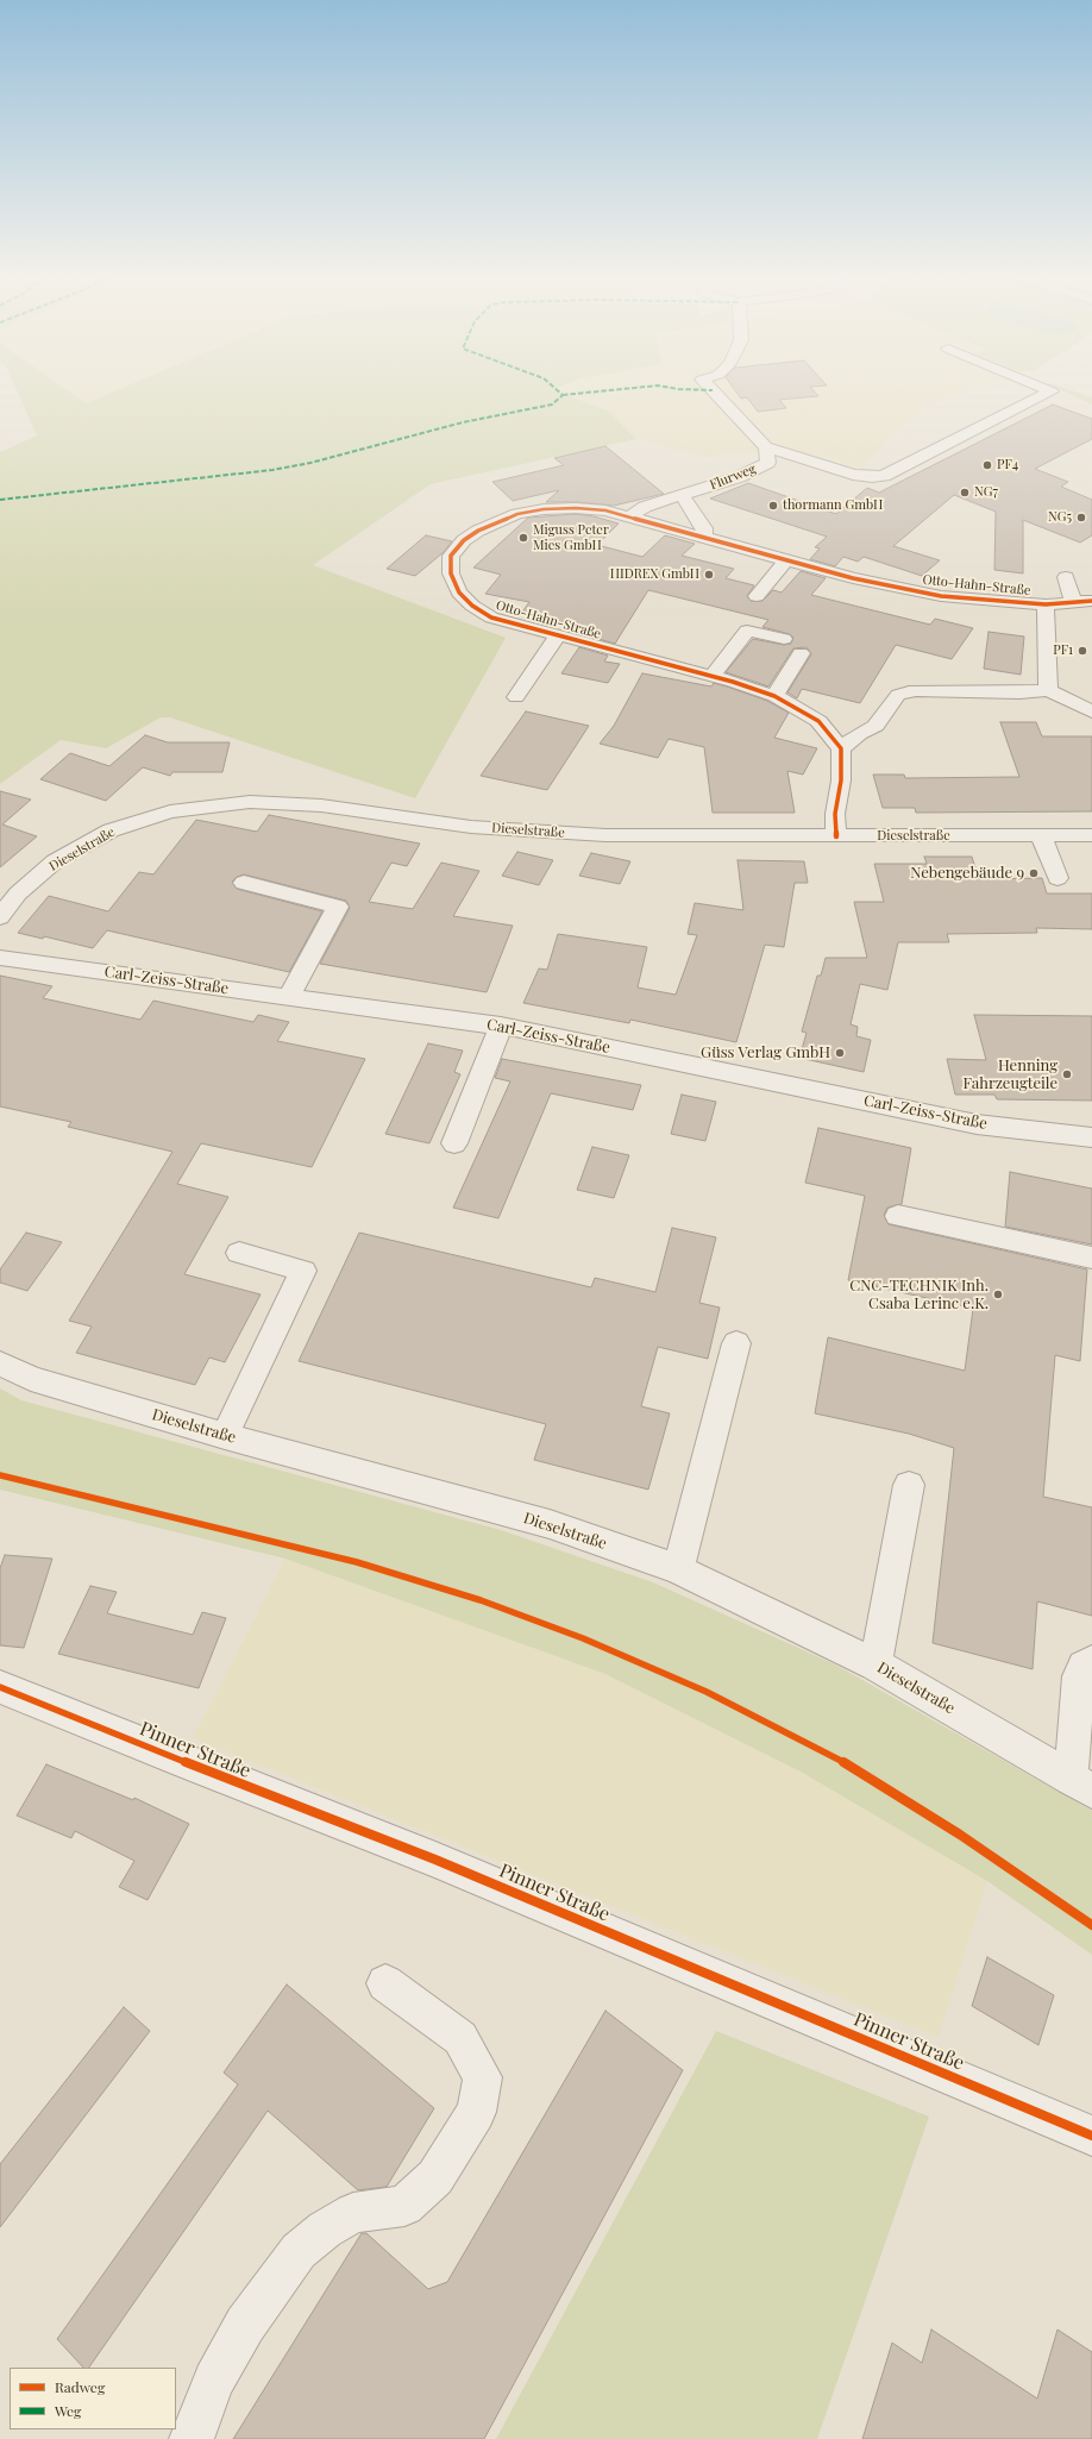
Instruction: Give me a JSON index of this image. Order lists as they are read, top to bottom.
{
  "streets": {
    "street": [
      "Flurweg",
      "Otto-Hahn-Straße",
      "Dieselstraße",
      "Carl-Zeiss-Straße",
      "Pinner Straße"
    ]
  },
  "places": [
    "PF4",
    "NG7",
    "thormann GmbH",
    "NG5",
    "Miguss Peter Mies GmbH",
    "HIDREX GmbH",
    "PF1",
    "Nebengebäude 9",
    "Güss Verlag GmbH",
    "Henning Fahrzeugteile",
    "CNC-TECHNIK Inh. Csaba Lerinc e.K."
  ],
  "legend": ["Radweg", "Weg"]
}
